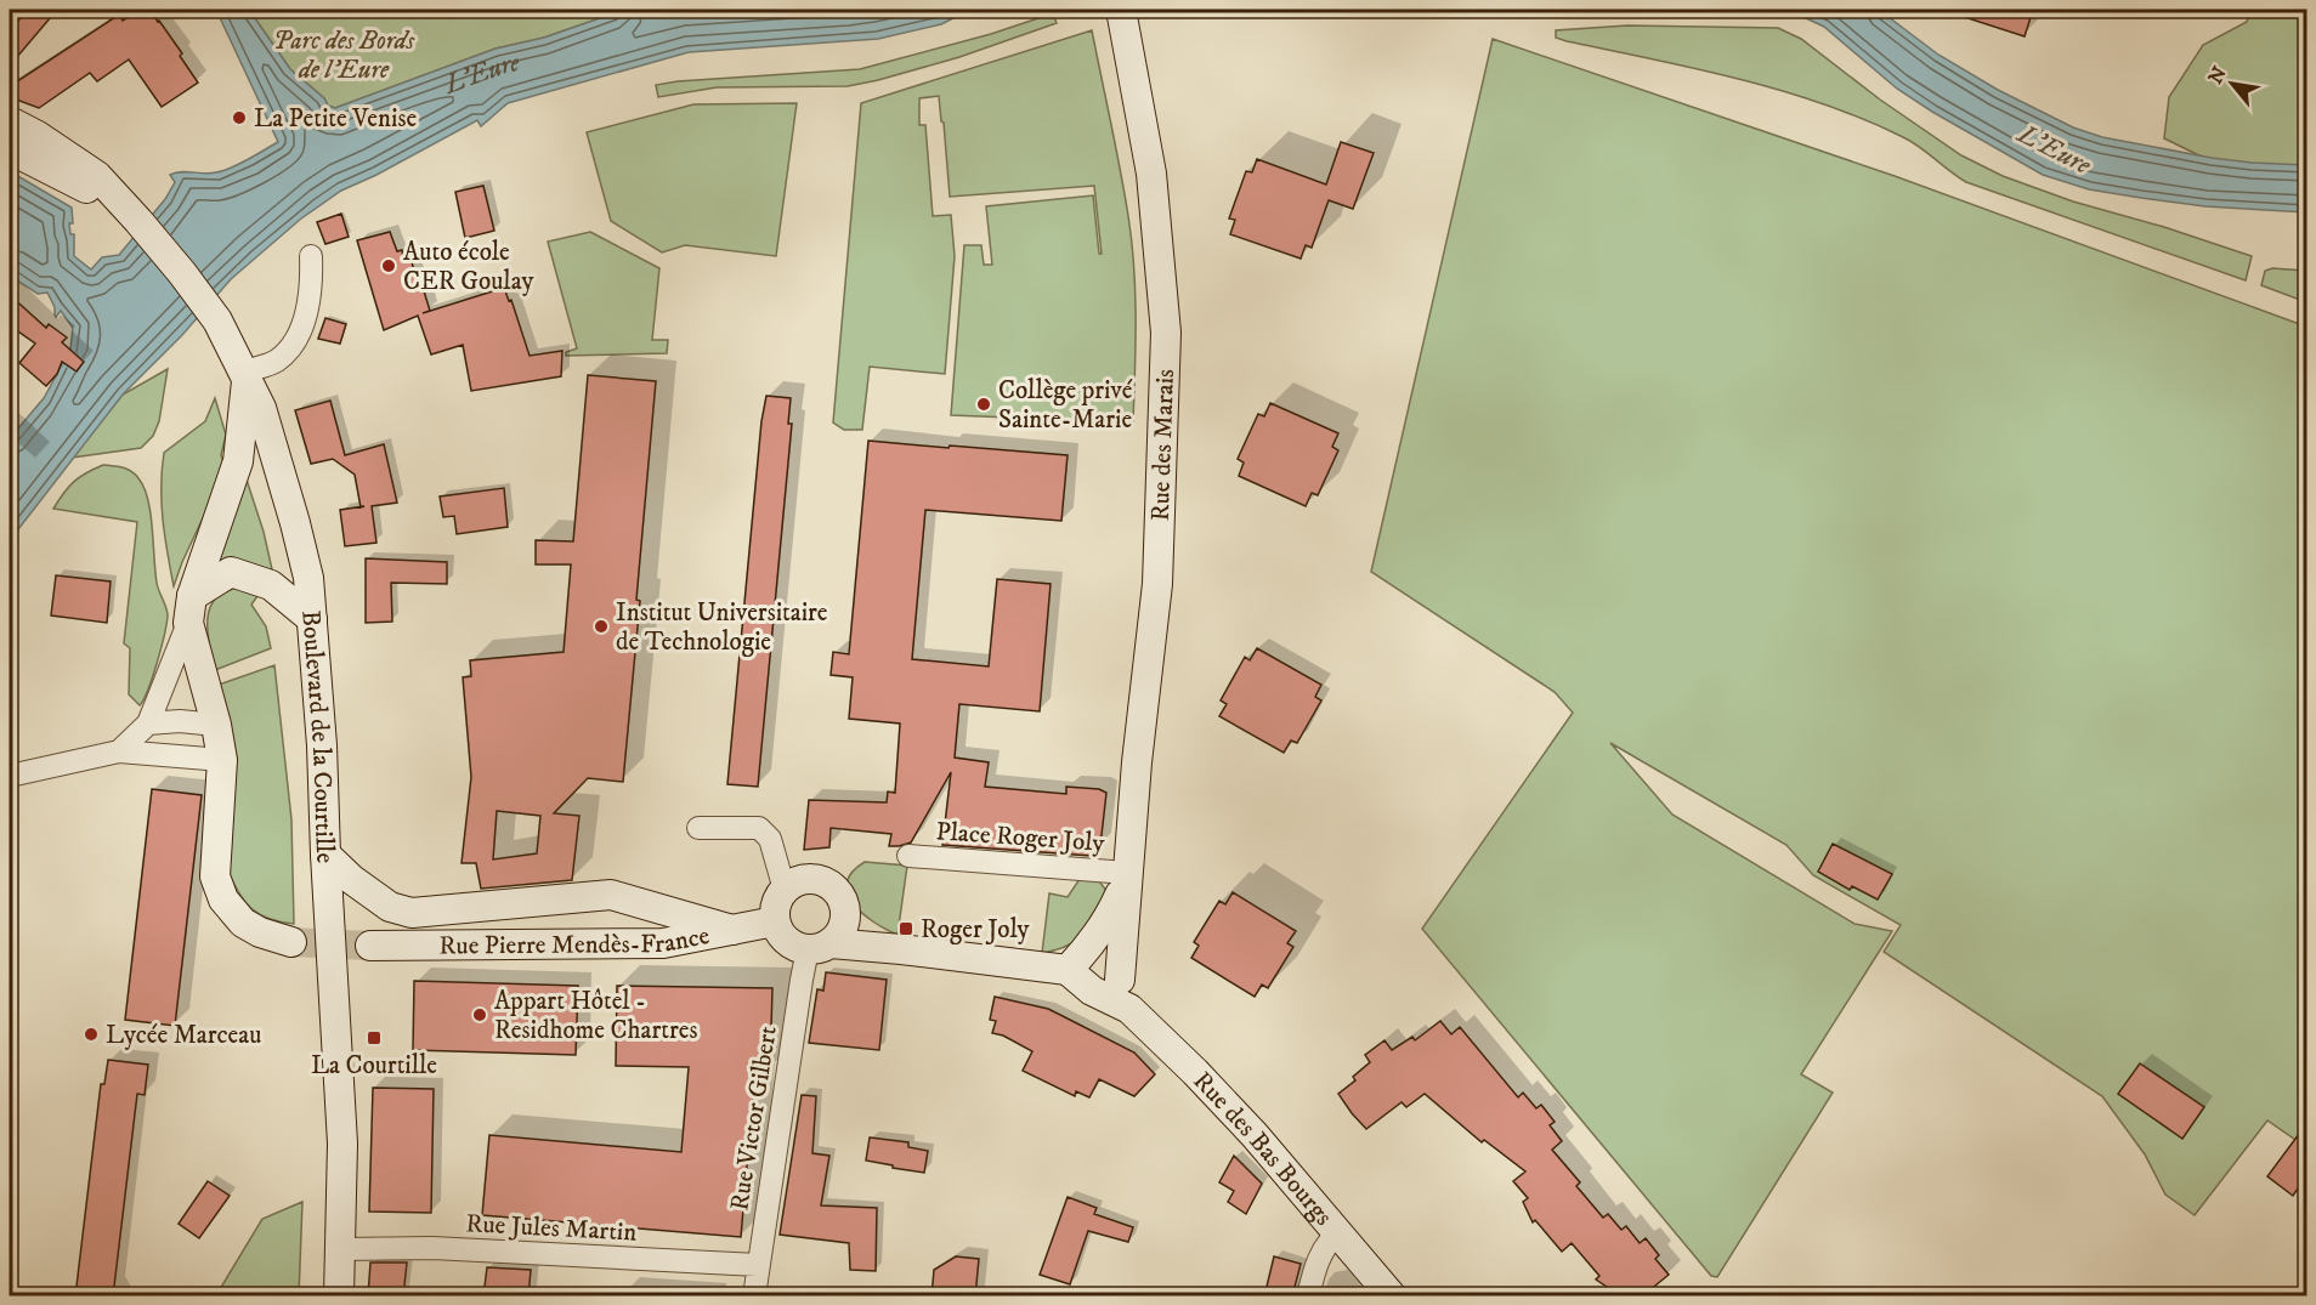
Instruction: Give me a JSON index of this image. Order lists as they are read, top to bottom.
{
  "streets": {
    "main road": [
      "Rue des Marais",
      "Boulevard de la Courtille",
      "Rue Pierre Mendès-France",
      "Rue des Bas Bourgs"
    ],
    "street": ["Place Roger Joly", "Rue Victor Gilbert", "Rue Jules Martin"]
  },
  "crossings": [
    ["Rue des Marais", "Place Roger Joly"],
    ["Rue des Marais", "Rue des Bas Bourgs"],
    ["Boulevard de la Courtille", "Rue Jules Martin"],
    ["Rue Pierre Mendès-France", "Rue Victor Gilbert"],
    ["Rue Victor Gilbert", "Rue Jules Martin"]
  ],
  "water": ["L'Eure"],
  "parks": ["Parc des Bords de l'Eure"],
  "places": {
    "other": [
      "La Petite Venise",
      "Auto école CER Goulay",
      "Collège privé Sainte-Marie",
      "Institut Universitaire de Technologie",
      "Appart Hôtel - Residhome Chartres",
      "Lycée Marceau"
    ],
    "transit": ["Roger Joly", "La Courtille"]
  },
  "north": "top left"
}
